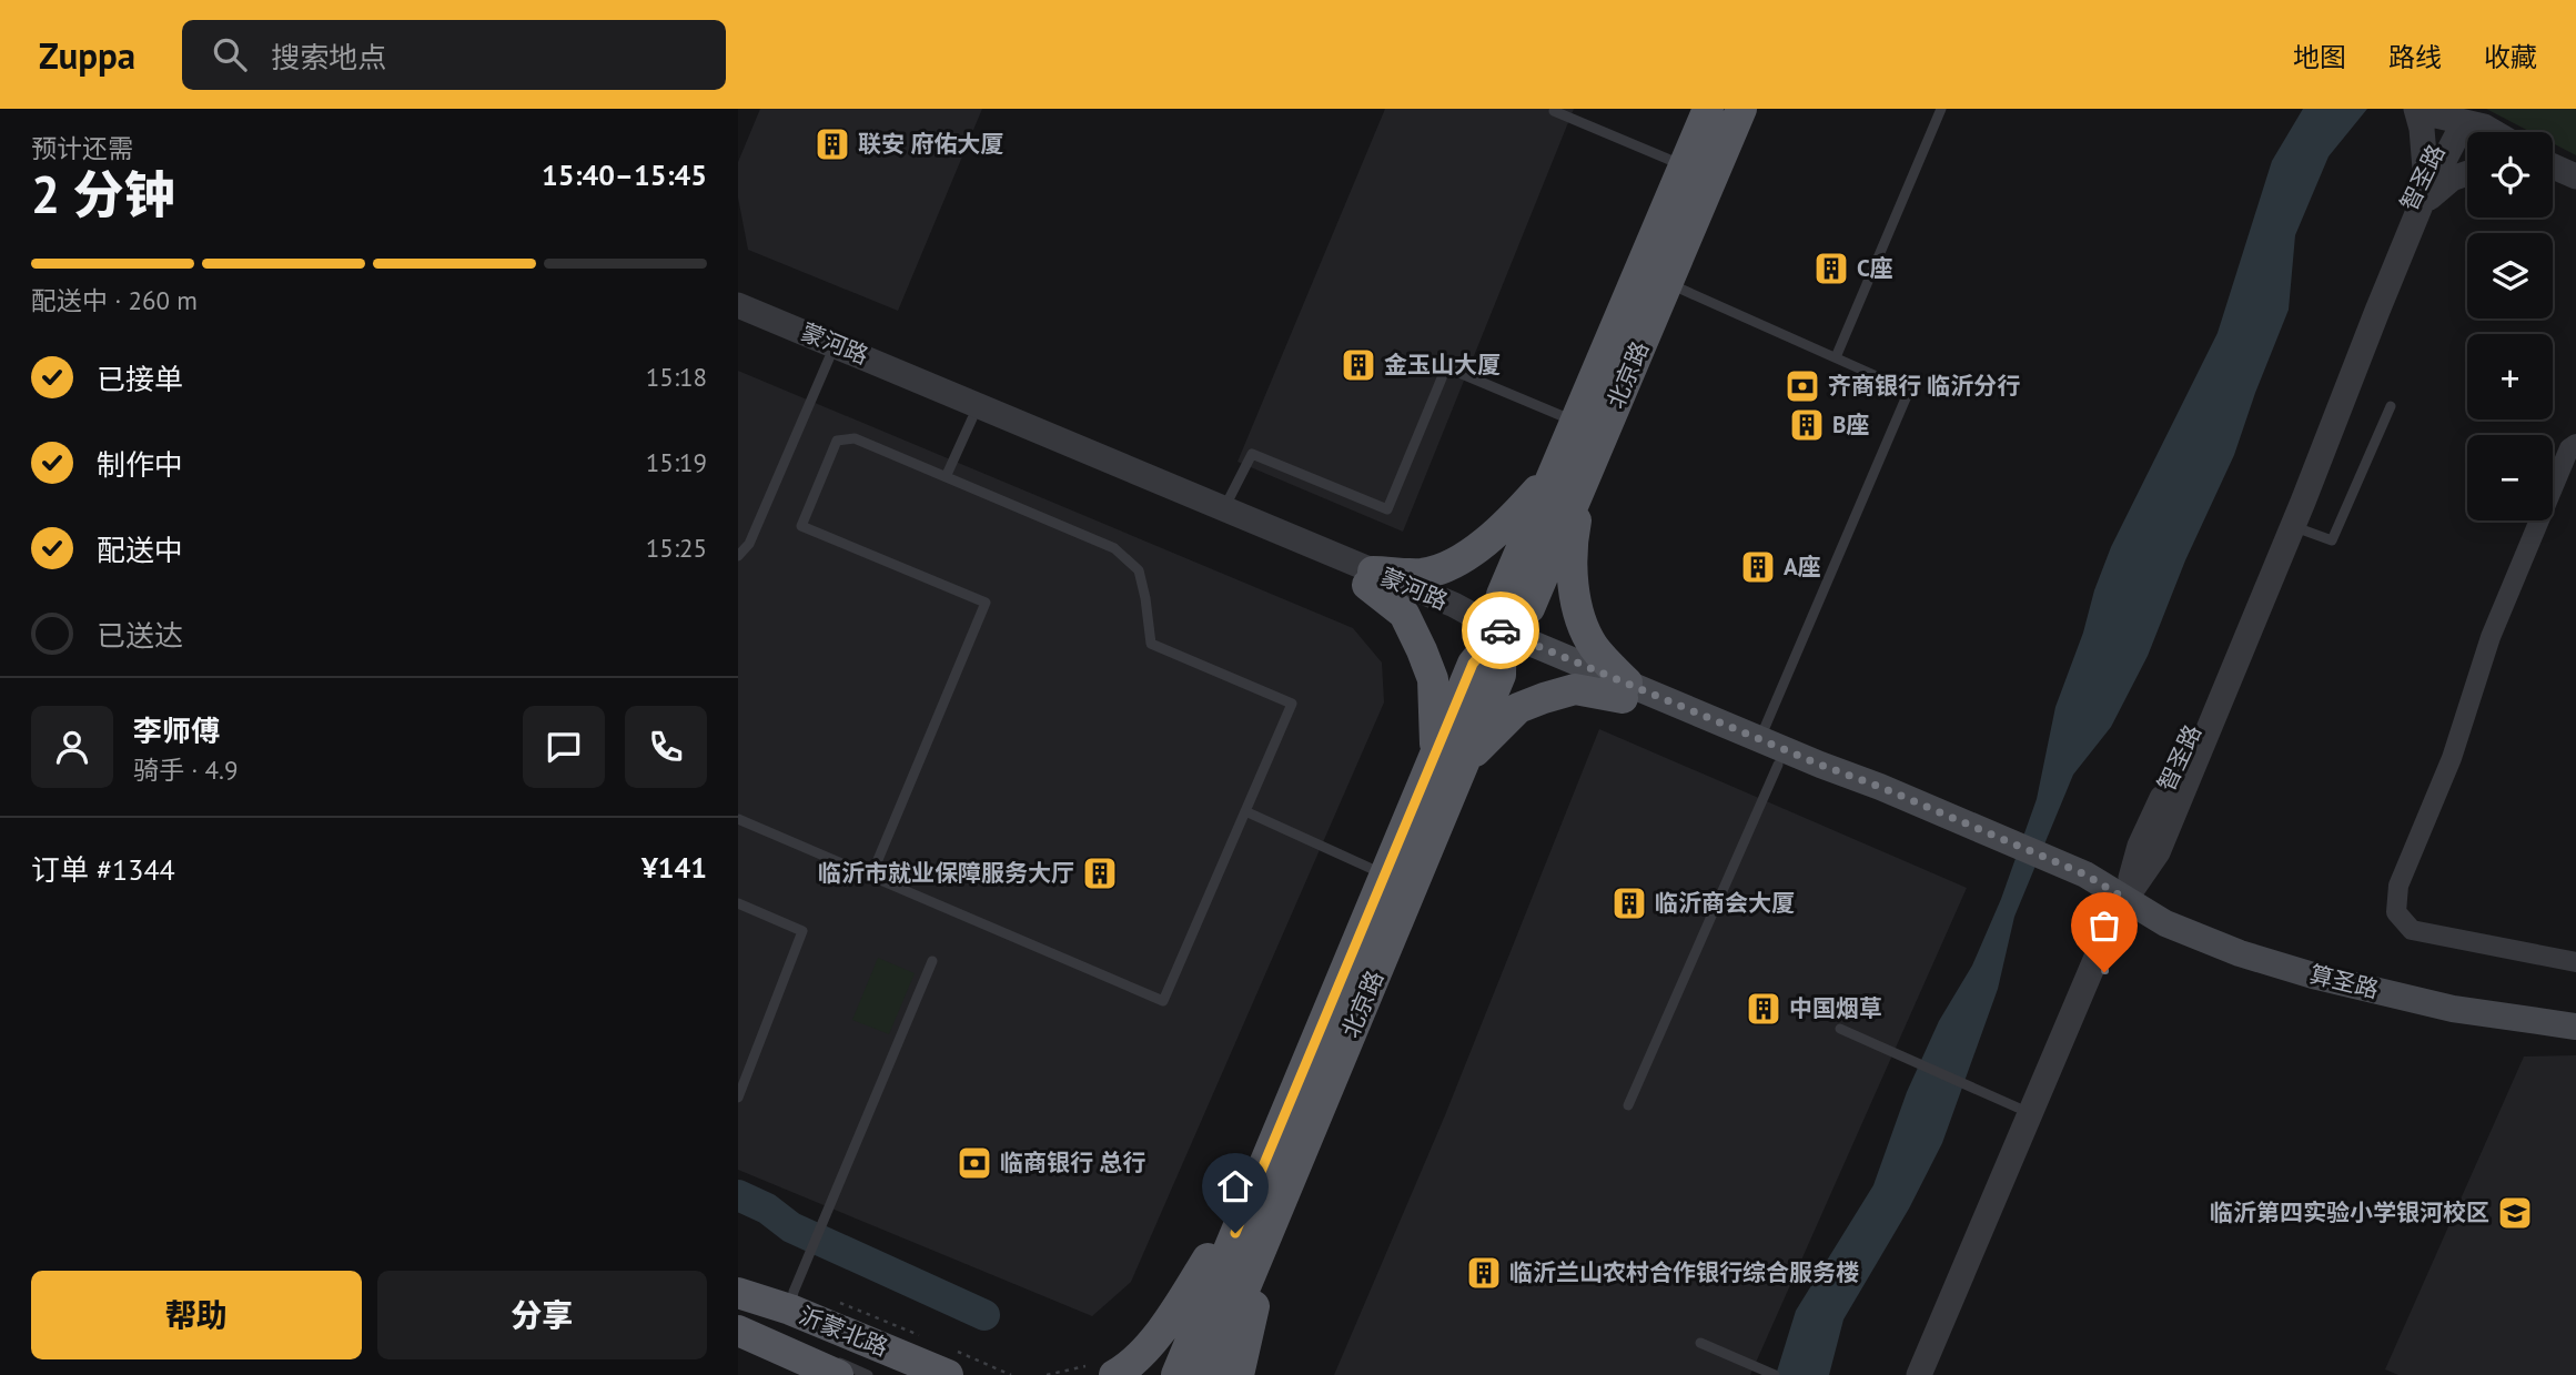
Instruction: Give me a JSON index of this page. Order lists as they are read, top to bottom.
{
  "streets": {
    "main road": ["北京路", "算圣路", "沂蒙北路"],
    "street": ["智圣路", "蒙河路"]
  },
  "crossings": [
    ["智圣路", "算圣路"],
    ["蒙河路", "北京路"],
    ["蒙河路", "算圣路"],
    ["北京路", "算圣路"]
  ],
  "places": {
    "building": [
      "联安 府佑大厦",
      "C座",
      "金玉山大厦",
      "B座",
      "A座",
      "临沂市就业保障服务大厅",
      "临沂商会大厦",
      "中国烟草",
      "临沂兰山农村合作银行综合服务楼"
    ],
    "bank": ["齐商银行 临沂分行", "临商银行 总行"],
    "school or university": ["临沂第四实验小学银河校区"]
  },
  "page": {
    "header": "Zuppa",
    "search": "搜索地点",
    "nav": ["地图", "路线", "收藏"],
    "heading": ["2 分钟", "预计还需", "15:40–15:45"],
    "panel": [
      "李师傅",
      "骑手 · 4.9",
      "订单 #1344",
      "¥141"
    ],
    "map_buttons": ["+", "−"],
    "bar": "配送中 · 260 m",
    "list": [
      ["已接单", "15:18"],
      ["制作中", "15:19"],
      ["配送中", "15:25"],
      "已送达"
    ],
    "buttons": ["帮助", "分享"]
  }
}
